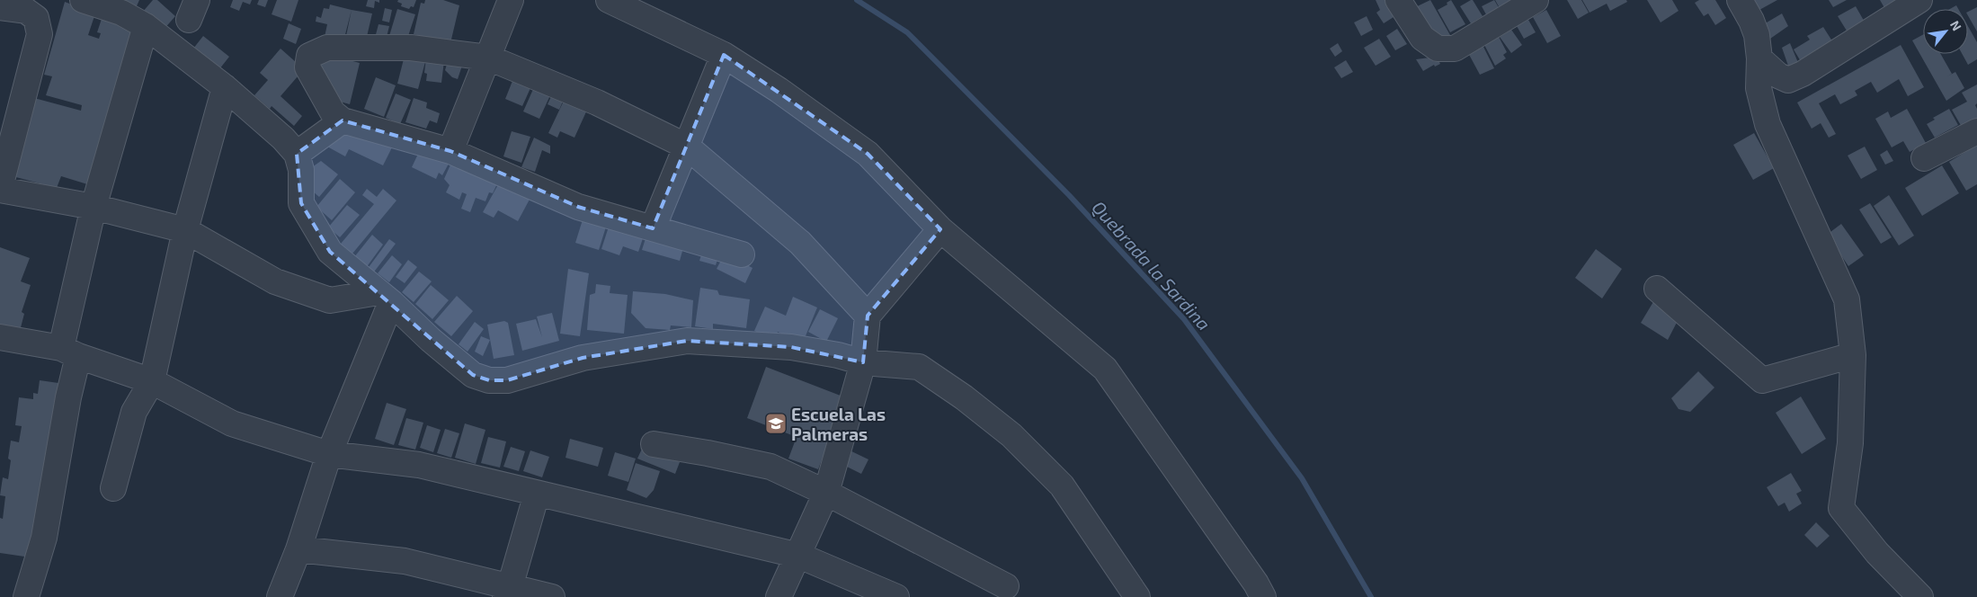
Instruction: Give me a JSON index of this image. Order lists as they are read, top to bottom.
{
  "water": ["Quebrada la Sardina"],
  "places": {
    "school or university": ["Escuela Las Palmeras"]
  },
  "north": "top right"
}
